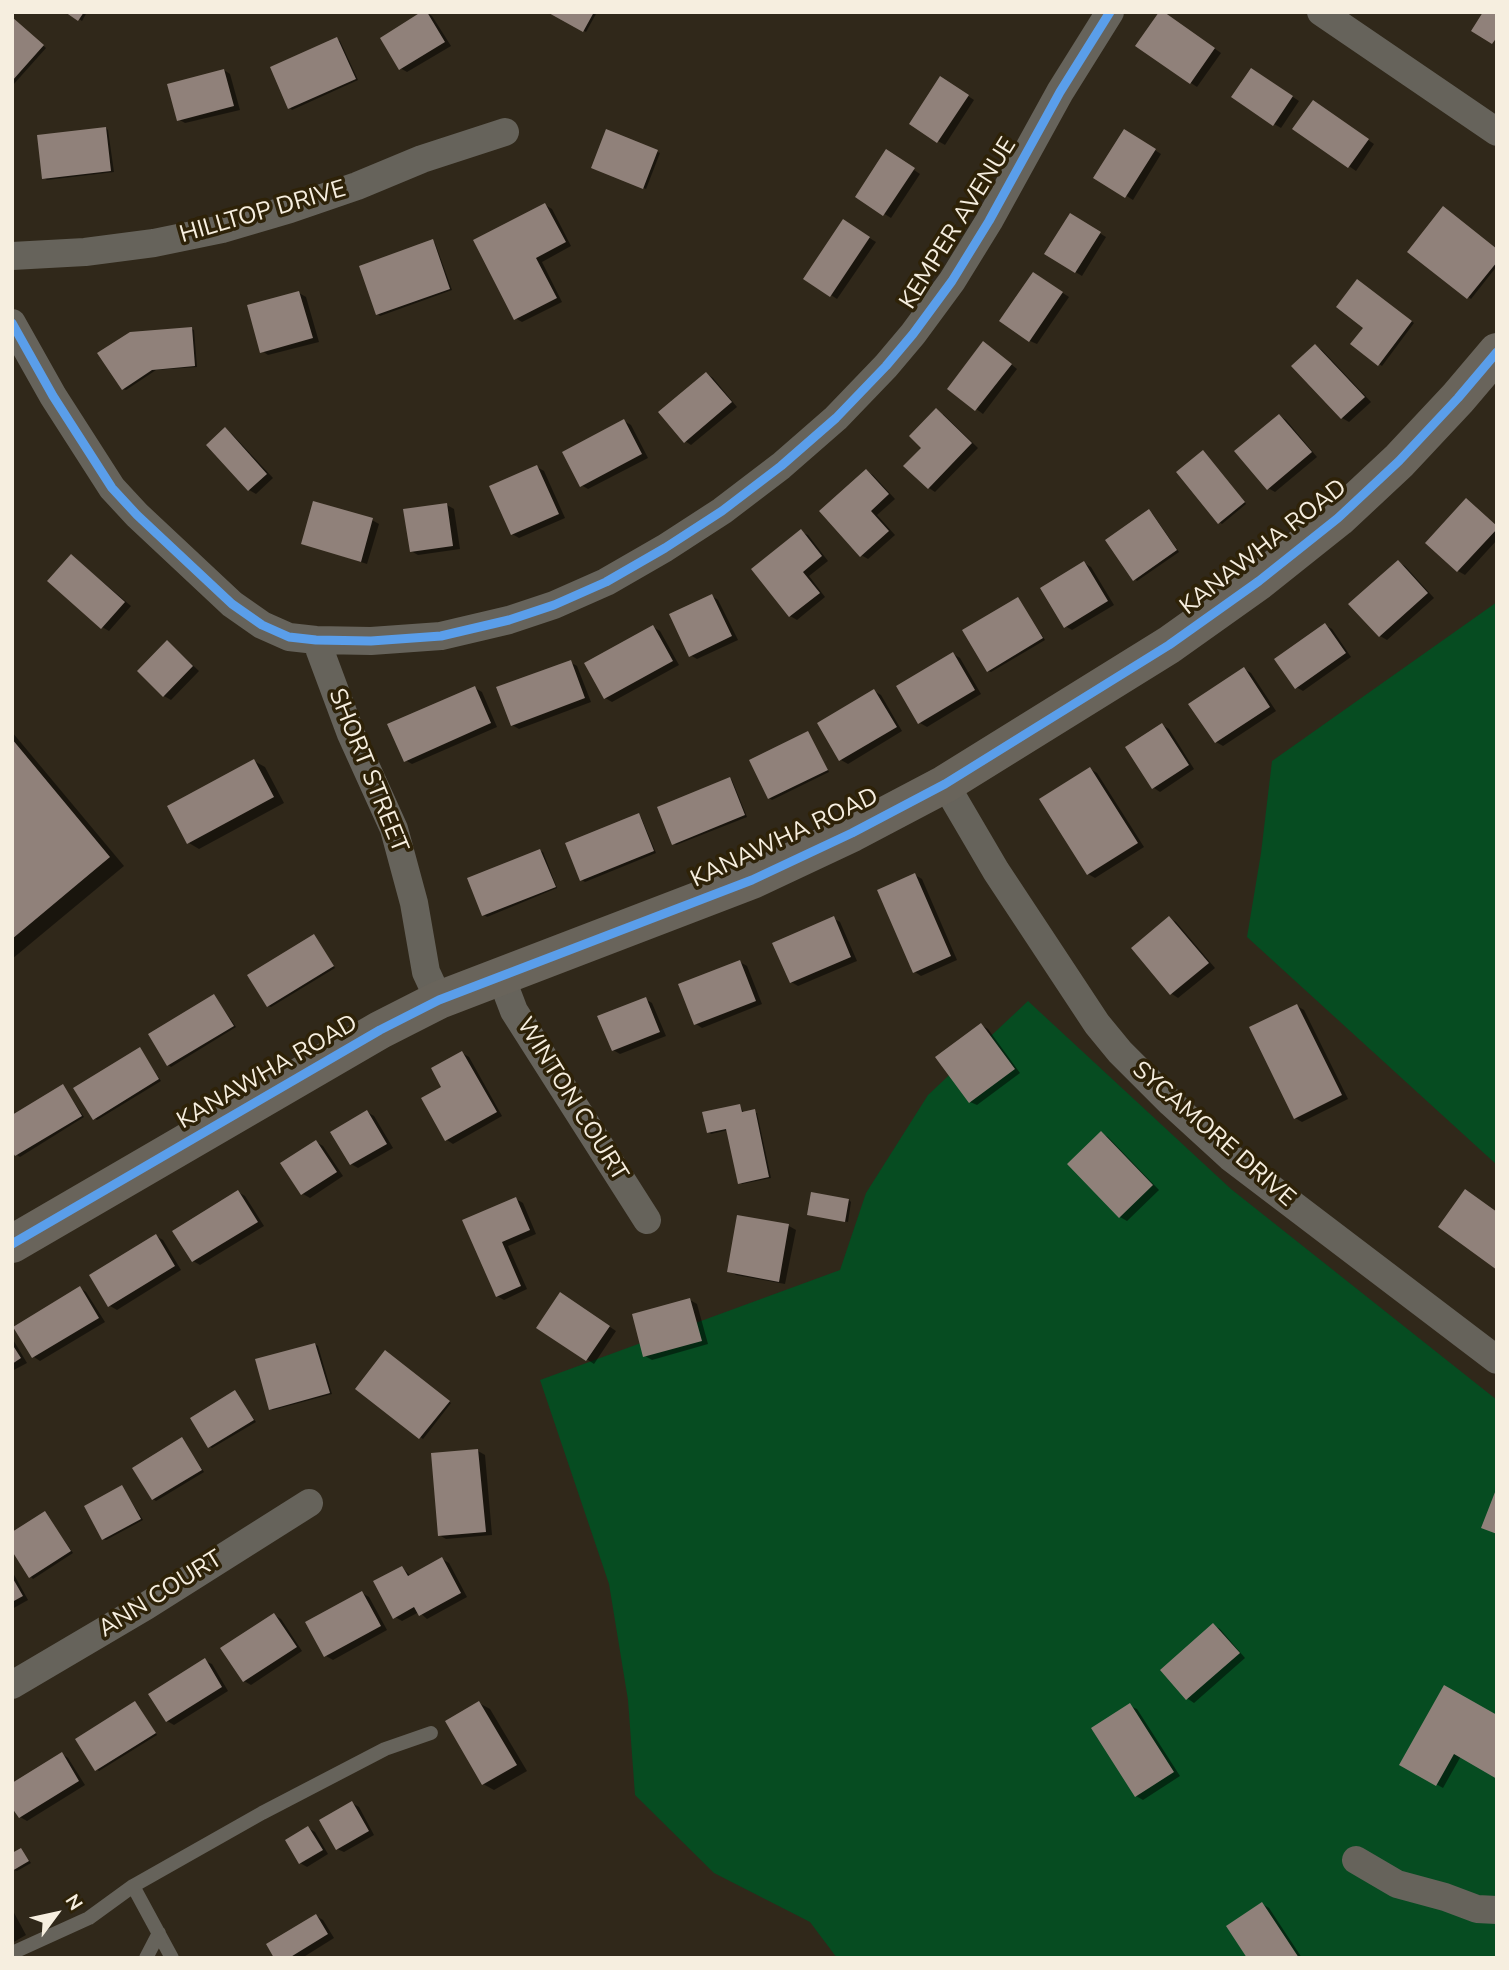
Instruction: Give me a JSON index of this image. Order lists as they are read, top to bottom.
{
  "streets": {
    "street": [
      "HILLTOP DRIVE",
      "KEMPER AVENUE",
      "KANAWHA ROAD",
      "SHORT STREET",
      "WINTON COURT",
      "SYCAMORE DRIVE",
      "ANN COURT"
    ]
  },
  "crossings": [
    ["KEMPER AVENUE", "SHORT STREET"],
    ["KANAWHA ROAD", "SHORT STREET"],
    ["KANAWHA ROAD", "WINTON COURT"],
    ["KANAWHA ROAD", "SYCAMORE DRIVE"]
  ],
  "north": "top right"
}
